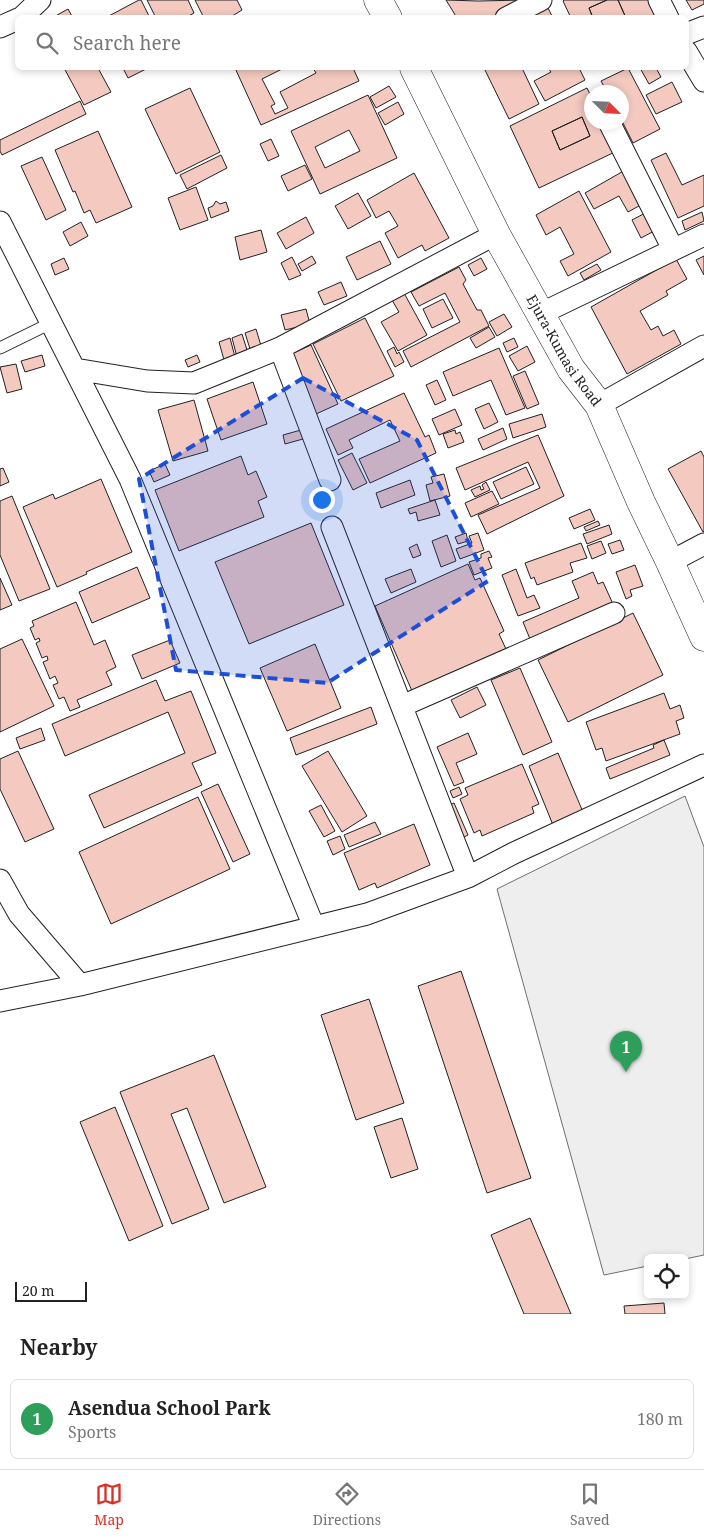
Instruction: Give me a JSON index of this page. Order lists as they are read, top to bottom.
{
  "streets": {
    "main road": ["Ejura-Kumasi Road"]
  },
  "scale_bar": "20 m",
  "north": "bottom right",
  "page": {
    "search": "Search here",
    "pins": "1",
    "scale": "20 m",
    "heading": "Nearby",
    "list": [
      {
        "mark": "1",
        "name": "Asendua School Park",
        "note": "Sports",
        "value": "180 m"
      }
    ],
    "nav": ["Map", "Directions", "Saved"]
  }
}
